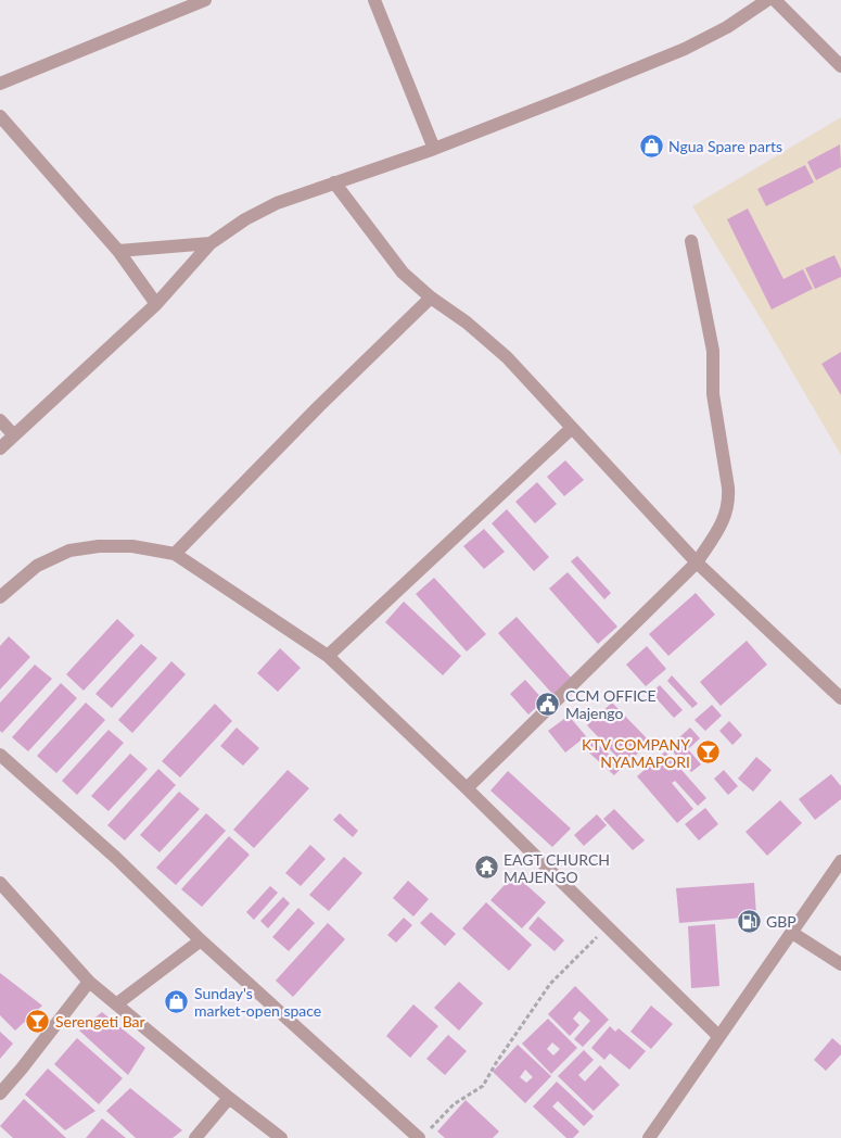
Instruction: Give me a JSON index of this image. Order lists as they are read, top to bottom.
{
  "places": {
    "shop": ["Ngua Spare parts", "Sunday's market-open space"],
    "public building": ["CCM OFFICE Majengo"],
    "bar": ["KTV COMPANY NYAMAPORI", "Serengeti Bar"],
    "temple": ["EAGT CHURCH MAJENGO"],
    "fuel station": ["GBP"]
  }
}
